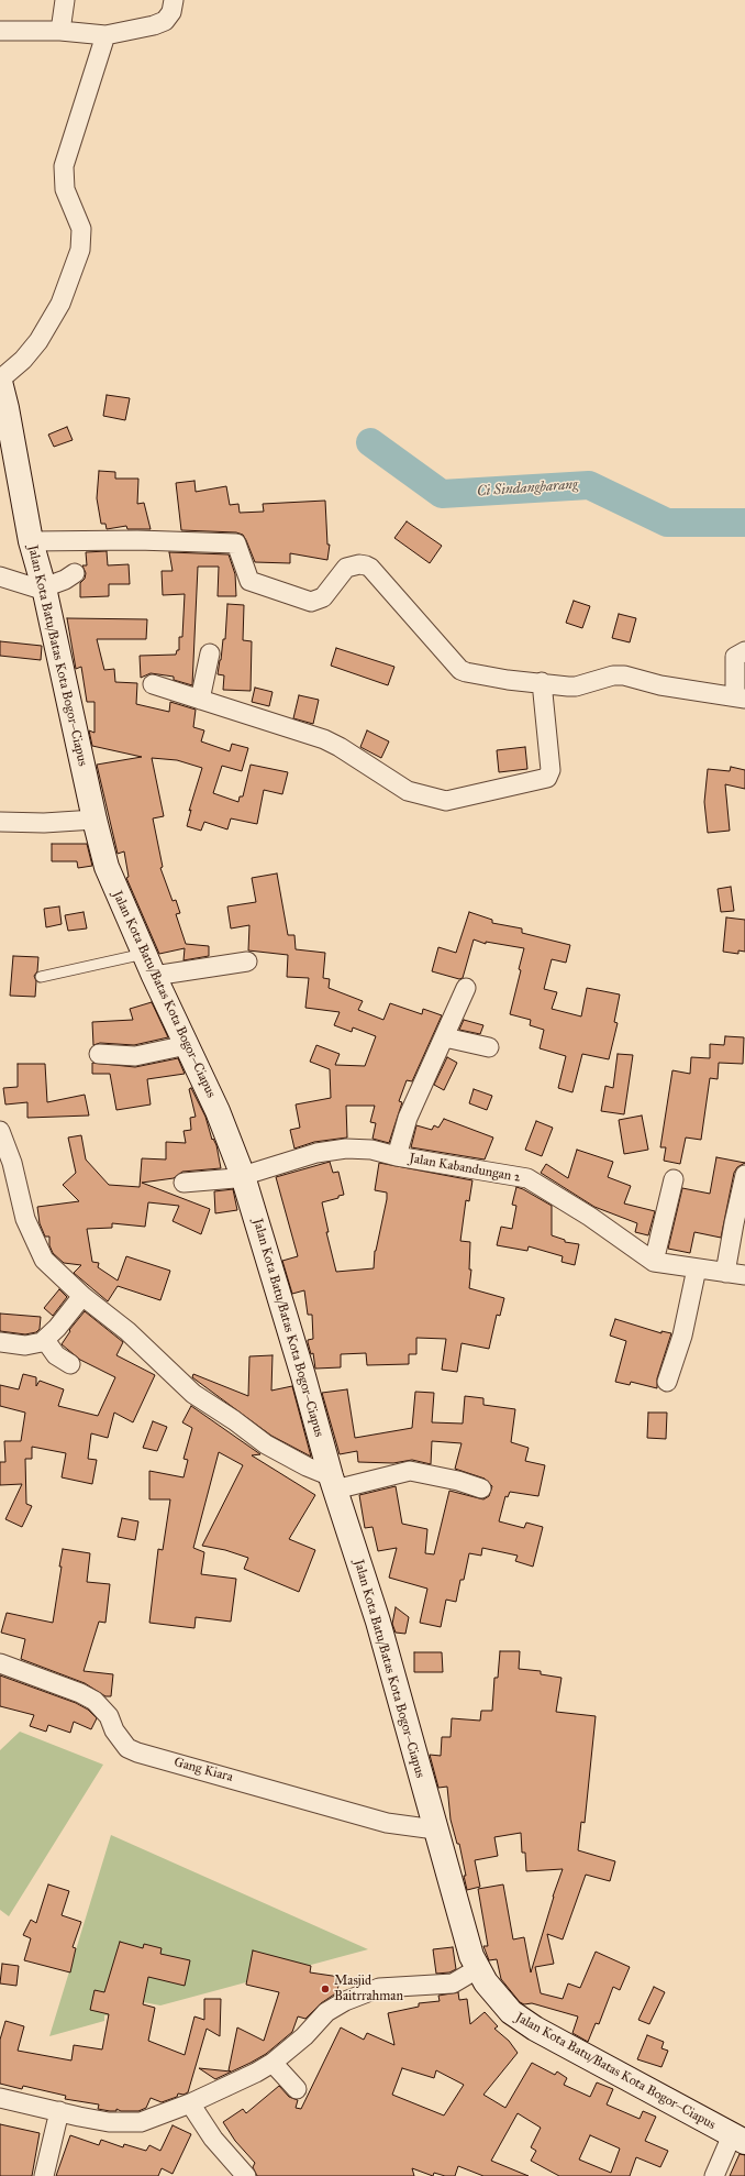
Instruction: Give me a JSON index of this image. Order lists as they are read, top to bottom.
{
  "streets": {
    "main road": ["Jalan Kota Batu/Batas Kota Bogor–Ciapus"],
    "street": ["Jalan Kabandungan 2", "Gang Kiara"]
  },
  "crossings": [
    ["Jalan Kota Batu/Batas Kota Bogor–Ciapus", "Jalan Kabandungan 2"],
    ["Jalan Kota Batu/Batas Kota Bogor–Ciapus", "Gang Kiara"]
  ],
  "water": ["Ci Sindangbarang"],
  "places": ["Masjid Baitrrahman"]
}
